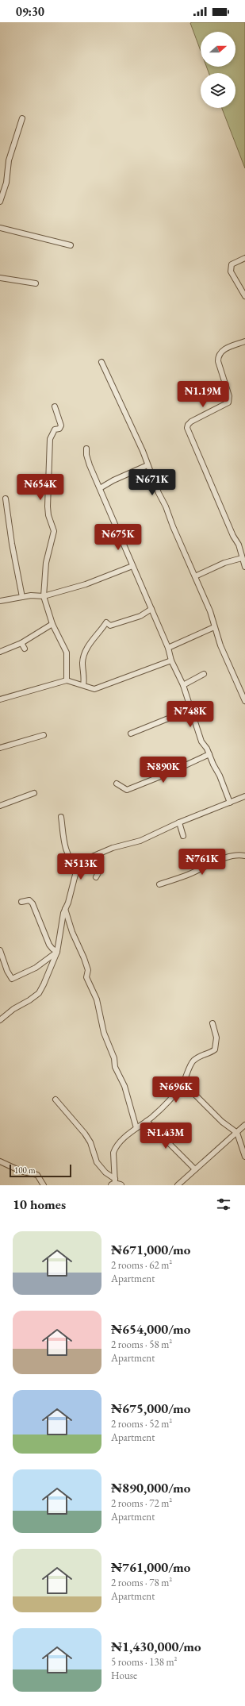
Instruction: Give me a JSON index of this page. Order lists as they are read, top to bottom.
{
  "scale_bar": "100 m",
  "north": "right",
  "page": {
    "status": "09:30",
    "price": [
      "₦1.19M",
      "₦671K",
      "₦654K",
      "₦675K",
      "₦748K",
      "₦890K",
      "₦761K",
      "₦513K",
      "₦696K",
      "₦1.43M"
    ],
    "scale": "100 m",
    "heading": "10 homes",
    "list": [
      {
        "name": "₦671,000/mo",
        "note": "2 rooms · 62 m² · Apartment"
      },
      {
        "name": "₦654,000/mo",
        "note": "2 rooms · 58 m² · Apartment"
      },
      {
        "name": "₦675,000/mo",
        "note": "2 rooms · 52 m² · Apartment"
      },
      {
        "name": "₦890,000/mo",
        "note": "2 rooms · 72 m² · Apartment"
      },
      {
        "name": "₦761,000/mo",
        "note": "2 rooms · 78 m² · Apartment"
      },
      {
        "name": "₦1,430,000/mo",
        "note": "5 rooms · 138 m² · House"
      }
    ]
  }
}
